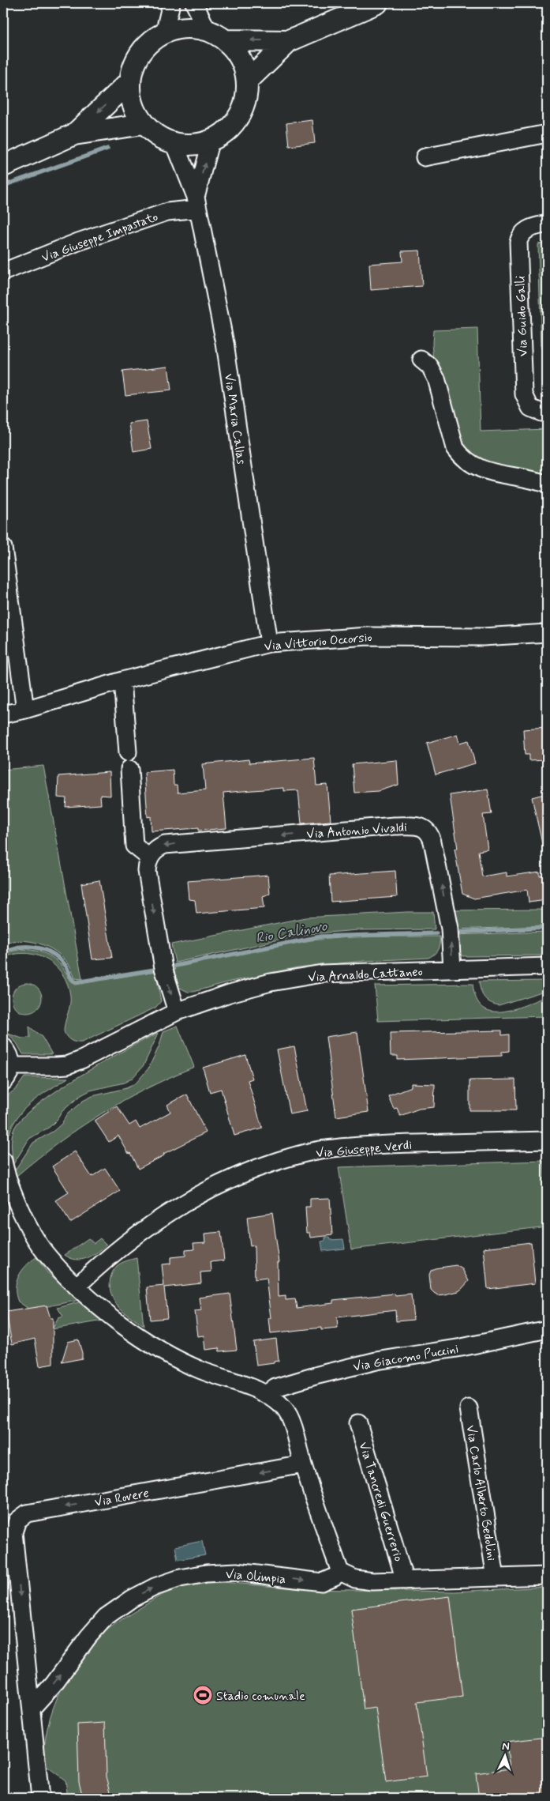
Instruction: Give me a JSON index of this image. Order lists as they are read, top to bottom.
{
  "streets": {
    "street": [
      "Via Giuseppe Impastato",
      "Via Guido Galli",
      "Via Maria Callas",
      "Via Vittorio Occorsio",
      "Via Antonio Vivaldi",
      "Via Arnaldo Cattaneo",
      "Via Giuseppe Verdi",
      "Via Giacomo Puccini",
      "Via Carlo Alberto Bedolini",
      "Via Rovere",
      "Via Tancredi Guerrerio",
      "Via Olimpia"
    ]
  },
  "crossings": [
    ["Via Giuseppe Impastato", "Via Maria Callas"],
    ["Via Maria Callas", "Via Vittorio Occorsio"],
    ["Via Antonio Vivaldi", "Via Arnaldo Cattaneo"],
    ["Via Rovere", "Via Olimpia"]
  ],
  "one_way": ["Via Olimpia"],
  "water": ["Rio Calinovo"],
  "places": {
    "sports": ["Stadio comunale"]
  },
  "north": "top"
}
